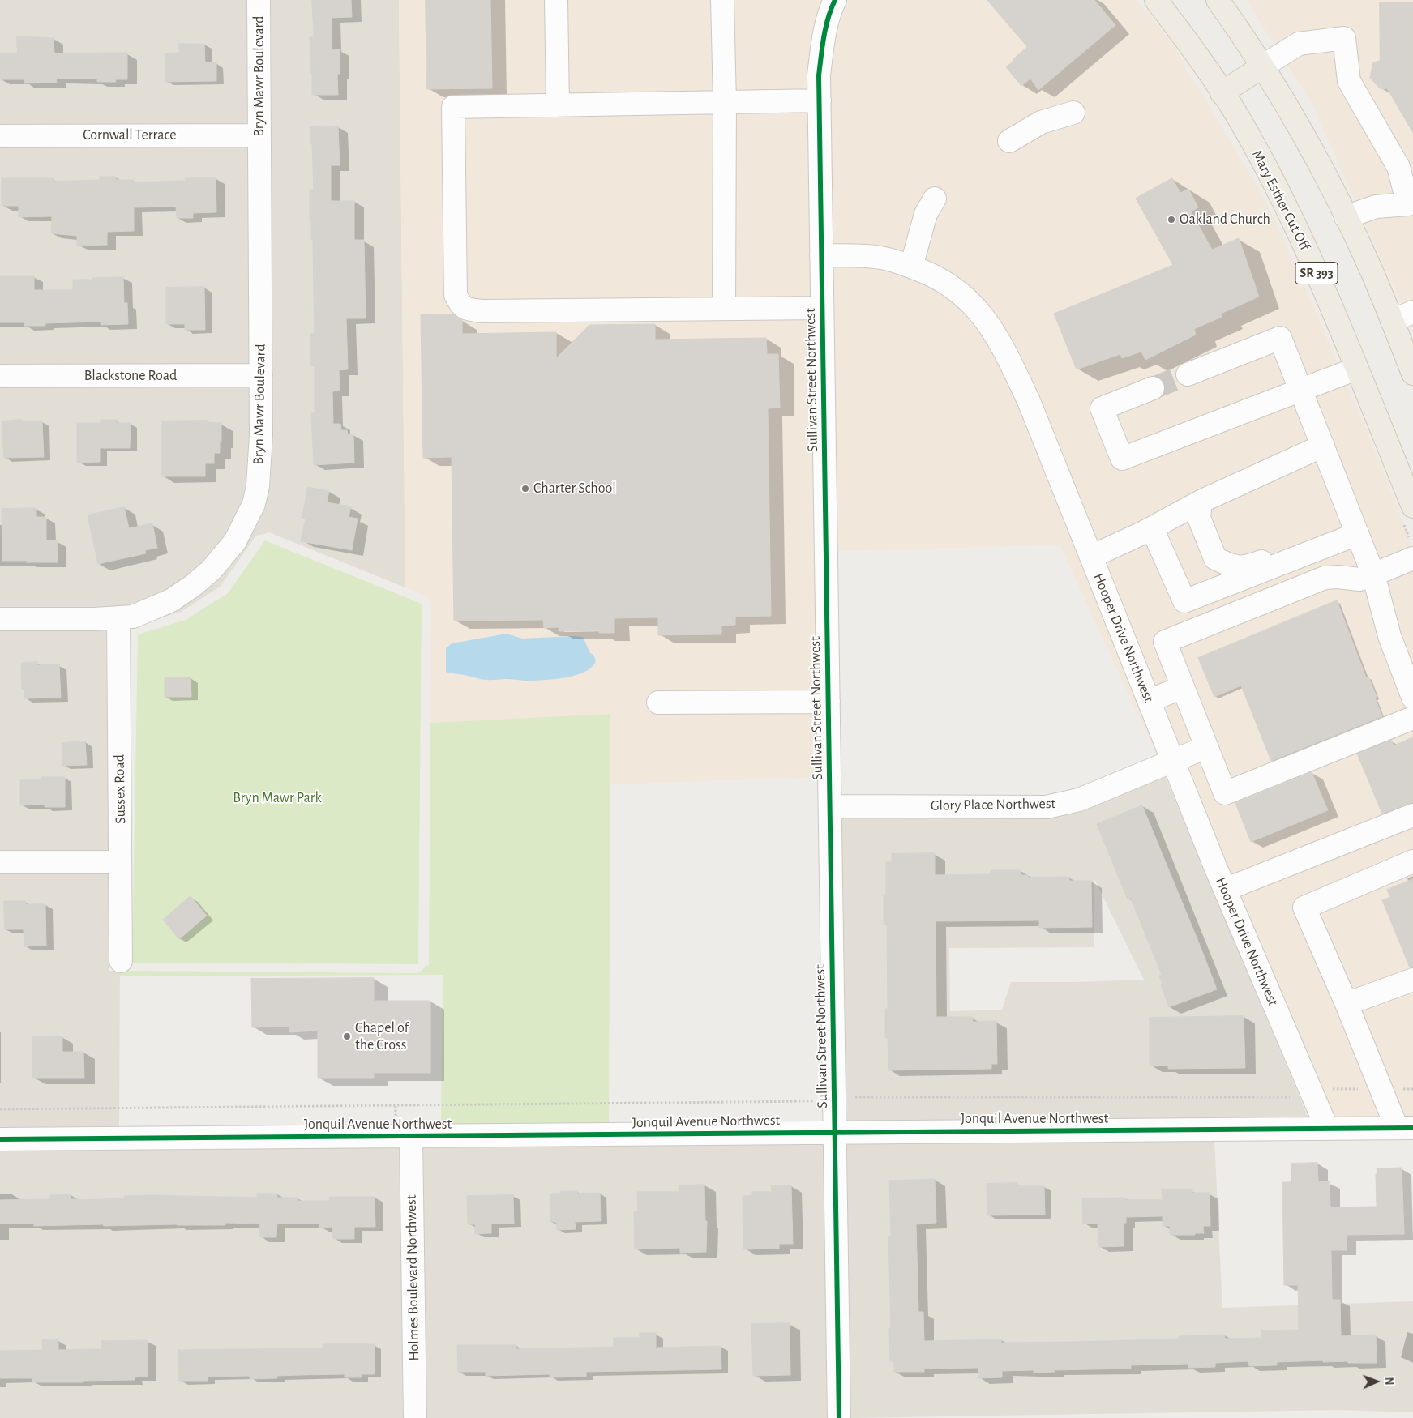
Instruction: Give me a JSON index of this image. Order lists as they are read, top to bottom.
{
  "streets": {
    "main road": ["Mary Esther Cut Off", "SR 393"],
    "street": [
      "Bryn Mawr Boulevard",
      "Cornwall Terrace",
      "Blackstone Road",
      "Sullivan Street Northwest",
      "Hooper Drive Northwest",
      "Sussex Road",
      "Glory Place Northwest",
      "Jonquil Avenue Northwest",
      "Holmes Boulevard Northwest"
    ]
  },
  "crossings": [
    ["Bryn Mawr Boulevard", "Cornwall Terrace"],
    ["Bryn Mawr Boulevard", "Blackstone Road"],
    ["Bryn Mawr Boulevard", "Sussex Road"],
    ["Sullivan Street Northwest", "Hooper Drive Northwest"],
    ["Sullivan Street Northwest", "Glory Place Northwest"],
    ["Sullivan Street Northwest", "Jonquil Avenue Northwest"],
    ["Hooper Drive Northwest", "Glory Place Northwest"],
    ["Hooper Drive Northwest", "Jonquil Avenue Northwest"],
    ["Jonquil Avenue Northwest", "Holmes Boulevard Northwest"]
  ],
  "parks": ["Bryn Mawr Park"],
  "places": ["Oakland Church", "Charter School", "Chapel of the Cross"],
  "north": "right"
}
